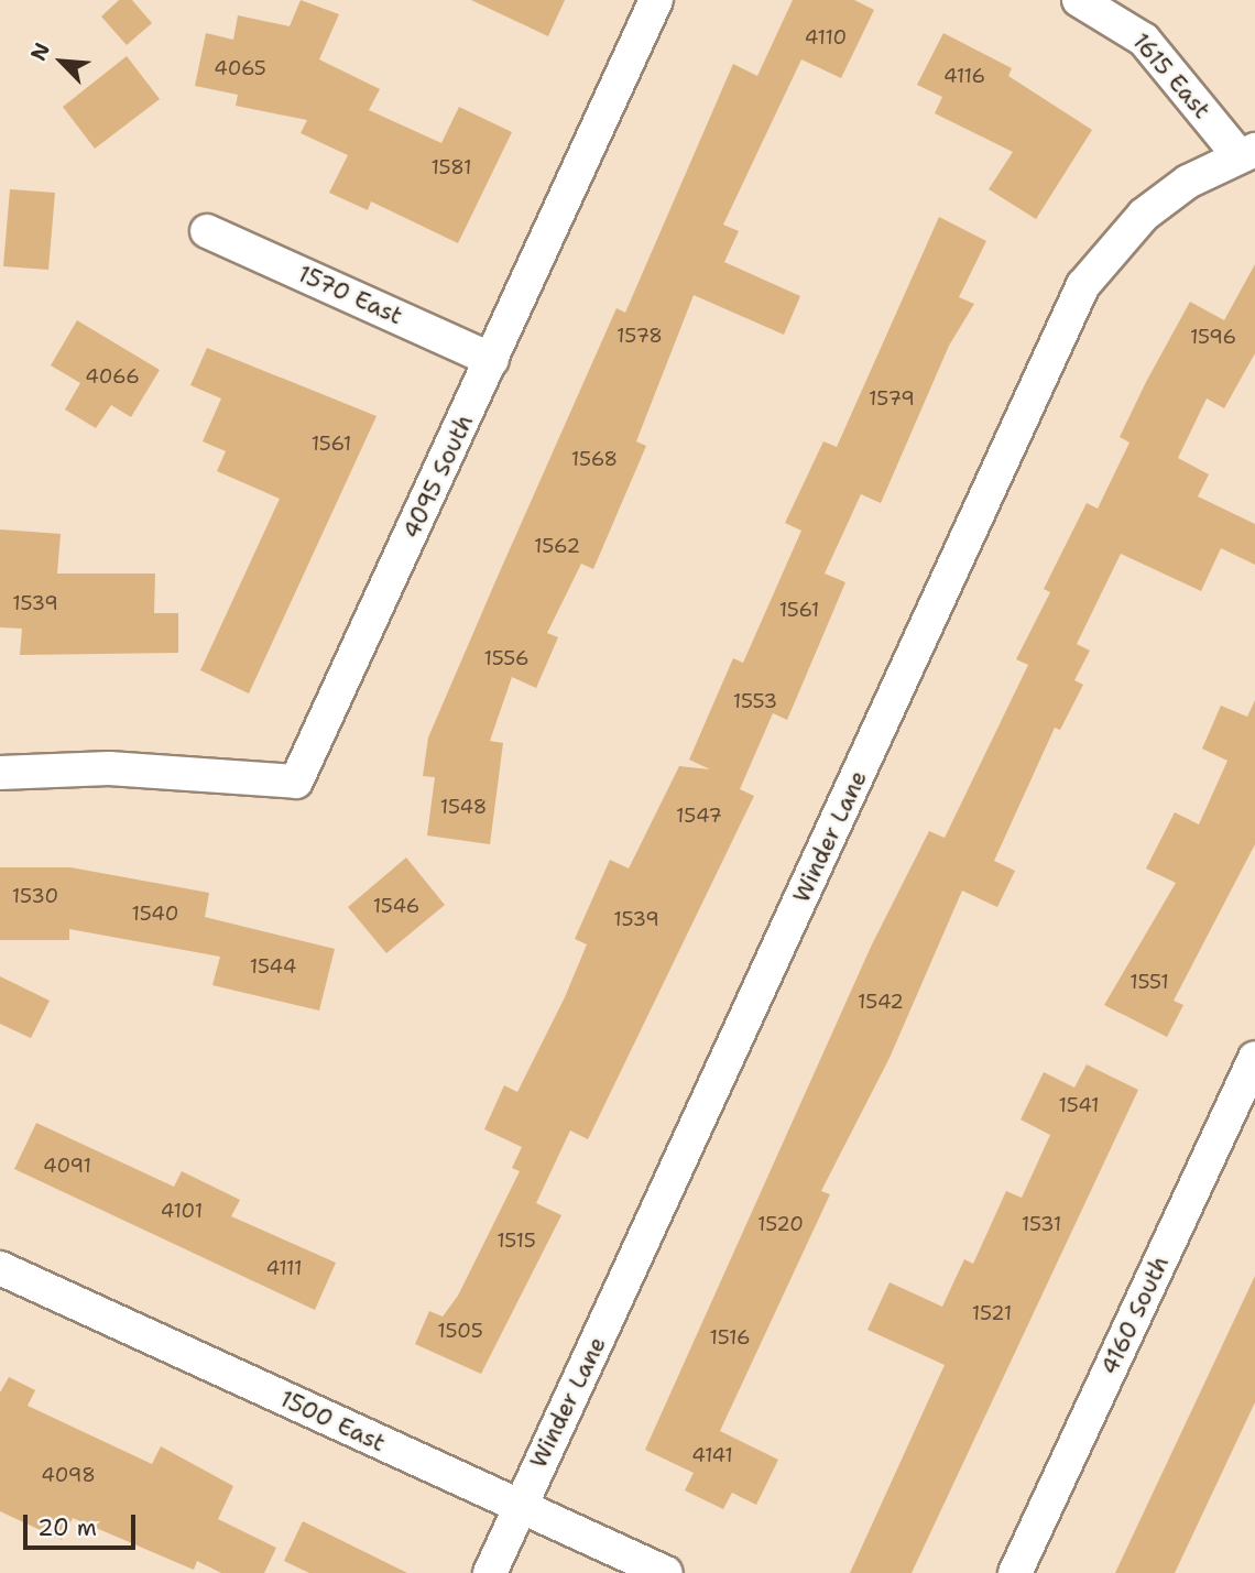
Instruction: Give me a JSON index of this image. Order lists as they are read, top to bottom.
{
  "streets": {
    "street": [
      "1615 East",
      "1570 East",
      "4095 South",
      "Winder Lane",
      "4160 South",
      "1500 East"
    ]
  },
  "crossings": [
    ["1615 East", "Winder Lane"],
    ["1570 East", "4095 South"],
    ["Winder Lane", "1500 East"]
  ],
  "house_numbers": [
    "4110",
    "4065",
    "4116",
    "1581",
    "1578",
    "1596",
    "4066",
    "1579",
    "1561",
    "1568",
    "1562",
    "1539",
    "1561",
    "1556",
    "1553",
    "1548",
    "1547",
    "1530",
    "1546",
    "1540",
    "1539",
    "1544",
    "1551",
    "1542",
    "1541",
    "4091",
    "4101",
    "1520",
    "1531",
    "1515",
    "4111",
    "1521",
    "1505",
    "1516",
    "4141",
    "4098"
  ],
  "scale_bar": "20 m",
  "north": "top left"
}
